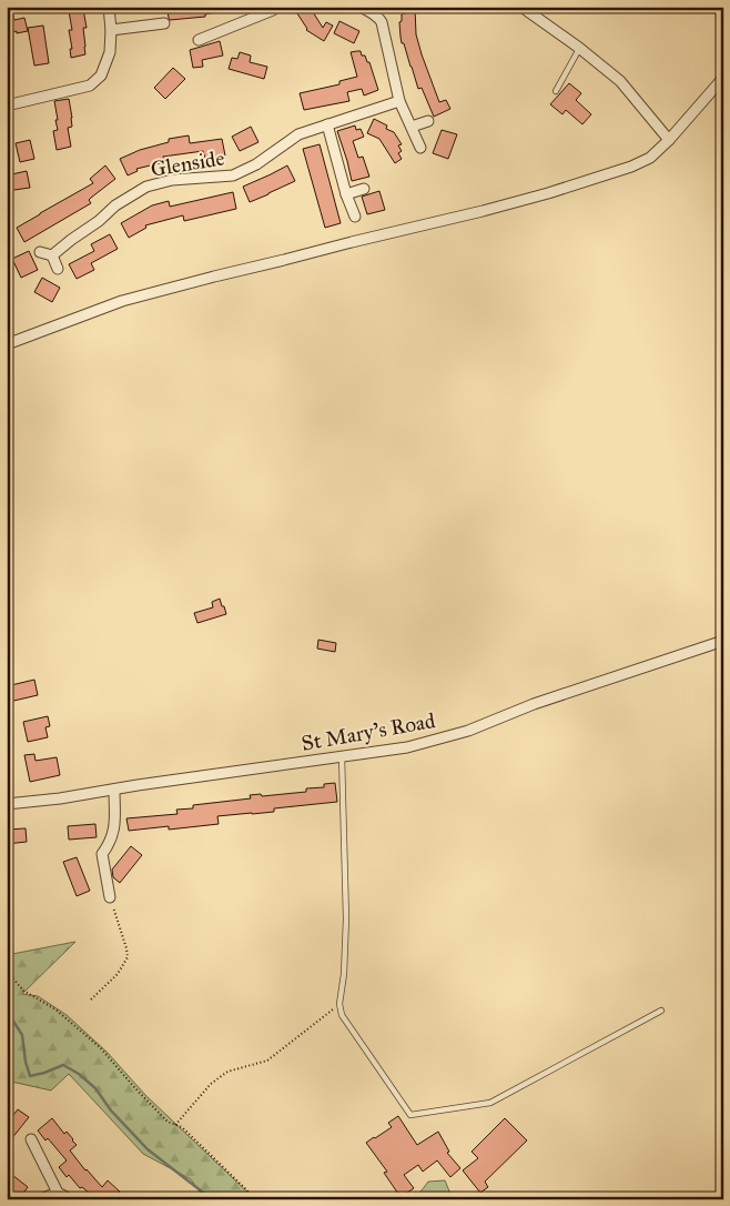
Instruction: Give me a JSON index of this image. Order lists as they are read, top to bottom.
{
  "streets": {
    "street": ["Glenside", "St Mary's Road"]
  }
}
